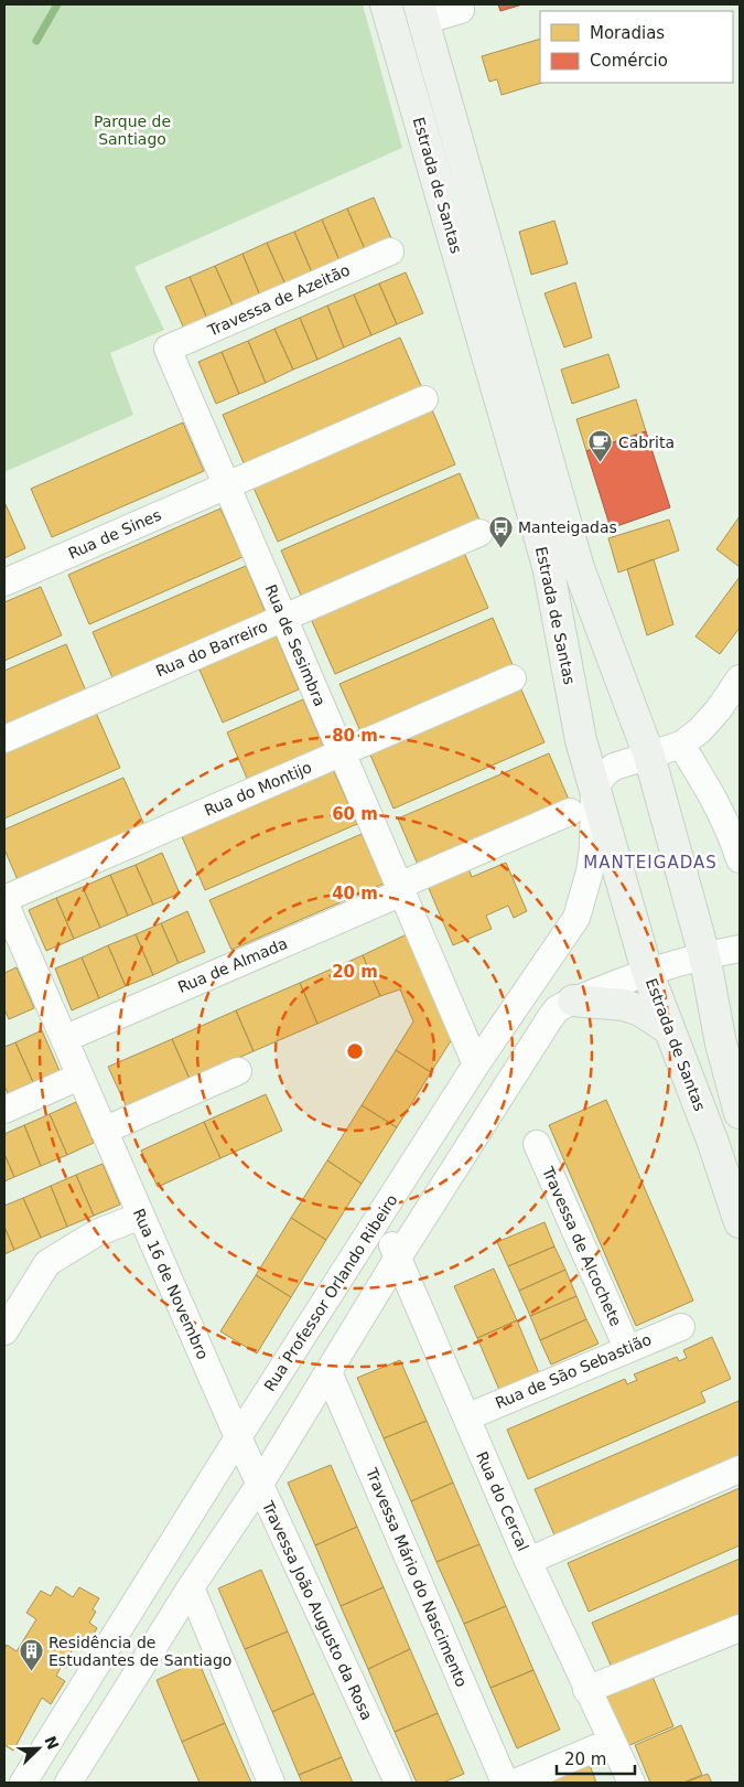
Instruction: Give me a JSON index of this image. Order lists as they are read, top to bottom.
{
  "streets": {
    "main road": ["Estrada de Santas"],
    "street": [
      "Travessa de Azeitão",
      "Rua de Sines",
      "Rua de Sesimbra",
      "Rua do Barreiro",
      "Rua do Montijo",
      "Rua de Almada",
      "Travessa de Alcochete",
      "Rua 16 de Novembro",
      "Rua Professor Orlando Ribeiro",
      "Rua de São Sebastião",
      "Rua do Cercal",
      "Travessa Mário do Nascimento",
      "Travessa João Augusto da Rosa"
    ]
  },
  "crossings": [
    ["Estrada de Santas", "Rua Professor Orlando Ribeiro"],
    ["Travessa de Azeitão", "Rua de Sesimbra"],
    ["Rua de Sines", "Rua de Sesimbra"],
    ["Rua de Sesimbra", "Rua do Barreiro"],
    ["Rua de Sesimbra", "Rua do Montijo"],
    ["Rua de Sesimbra", "Rua de Almada"],
    ["Rua de Sesimbra", "Rua Professor Orlando Ribeiro"],
    ["Rua do Montijo", "Rua 16 de Novembro"],
    ["Rua de Almada", "Rua 16 de Novembro"],
    ["Travessa de Alcochete", "Rua de São Sebastião"],
    ["Rua 16 de Novembro", "Rua Professor Orlando Ribeiro"],
    ["Rua 16 de Novembro", "Travessa João Augusto da Rosa"],
    ["Rua Professor Orlando Ribeiro", "Rua do Cercal"],
    ["Rua Professor Orlando Ribeiro", "Travessa João Augusto da Rosa"],
    ["Rua de São Sebastião", "Rua do Cercal"]
  ],
  "districts": ["MANTEIGADAS"],
  "parks": ["Parque de Santiago"],
  "places": {
    "cafe": ["Cabrita"],
    "bus stop": ["Manteigadas"],
    "building": ["Residência de Estudantes de Santiago"]
  },
  "legend": ["Moradias", "Comércio"],
  "scale_bar": "20 m",
  "north": "top right",
  "rings": [
    "80 m",
    "60 m",
    "40 m",
    "20 m"
  ]
}
